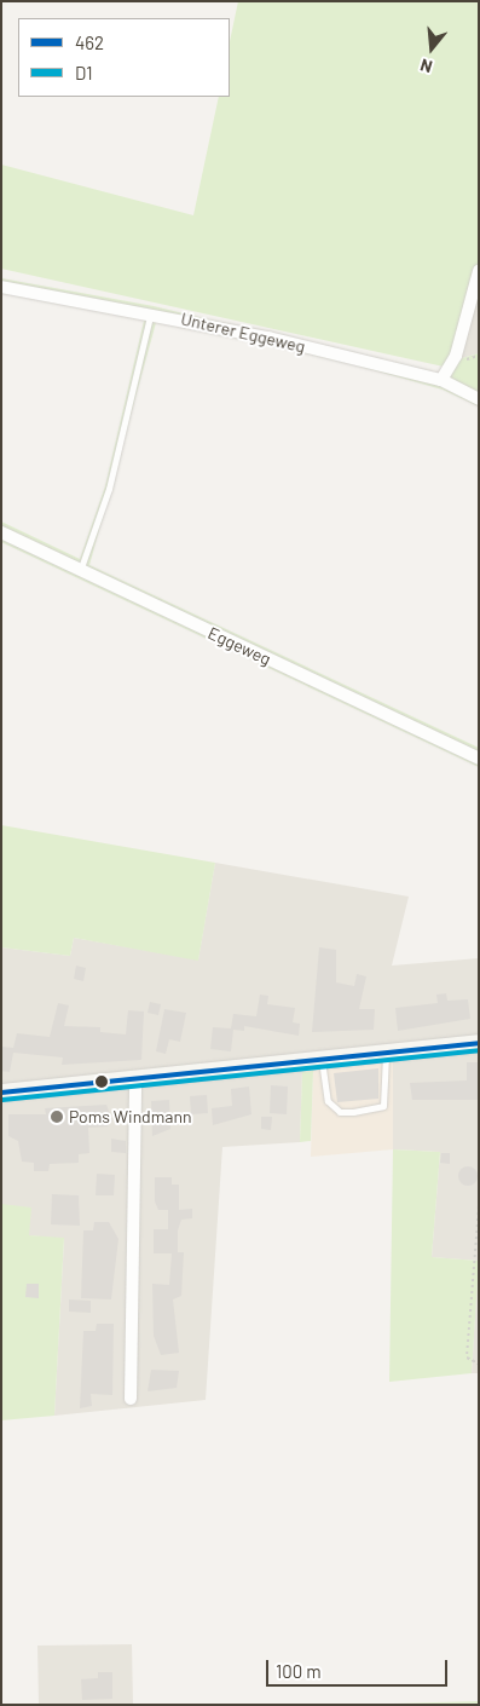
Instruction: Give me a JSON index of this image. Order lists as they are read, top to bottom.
{
  "streets": {
    "street": ["Unterer Eggeweg", "Eggeweg"]
  },
  "places": ["Poms Windmann"],
  "lines": ["transit line 462", "transit line D1"],
  "legend": ["462", "D1"],
  "scale_bar": "100 m",
  "north": "bottom"
}
